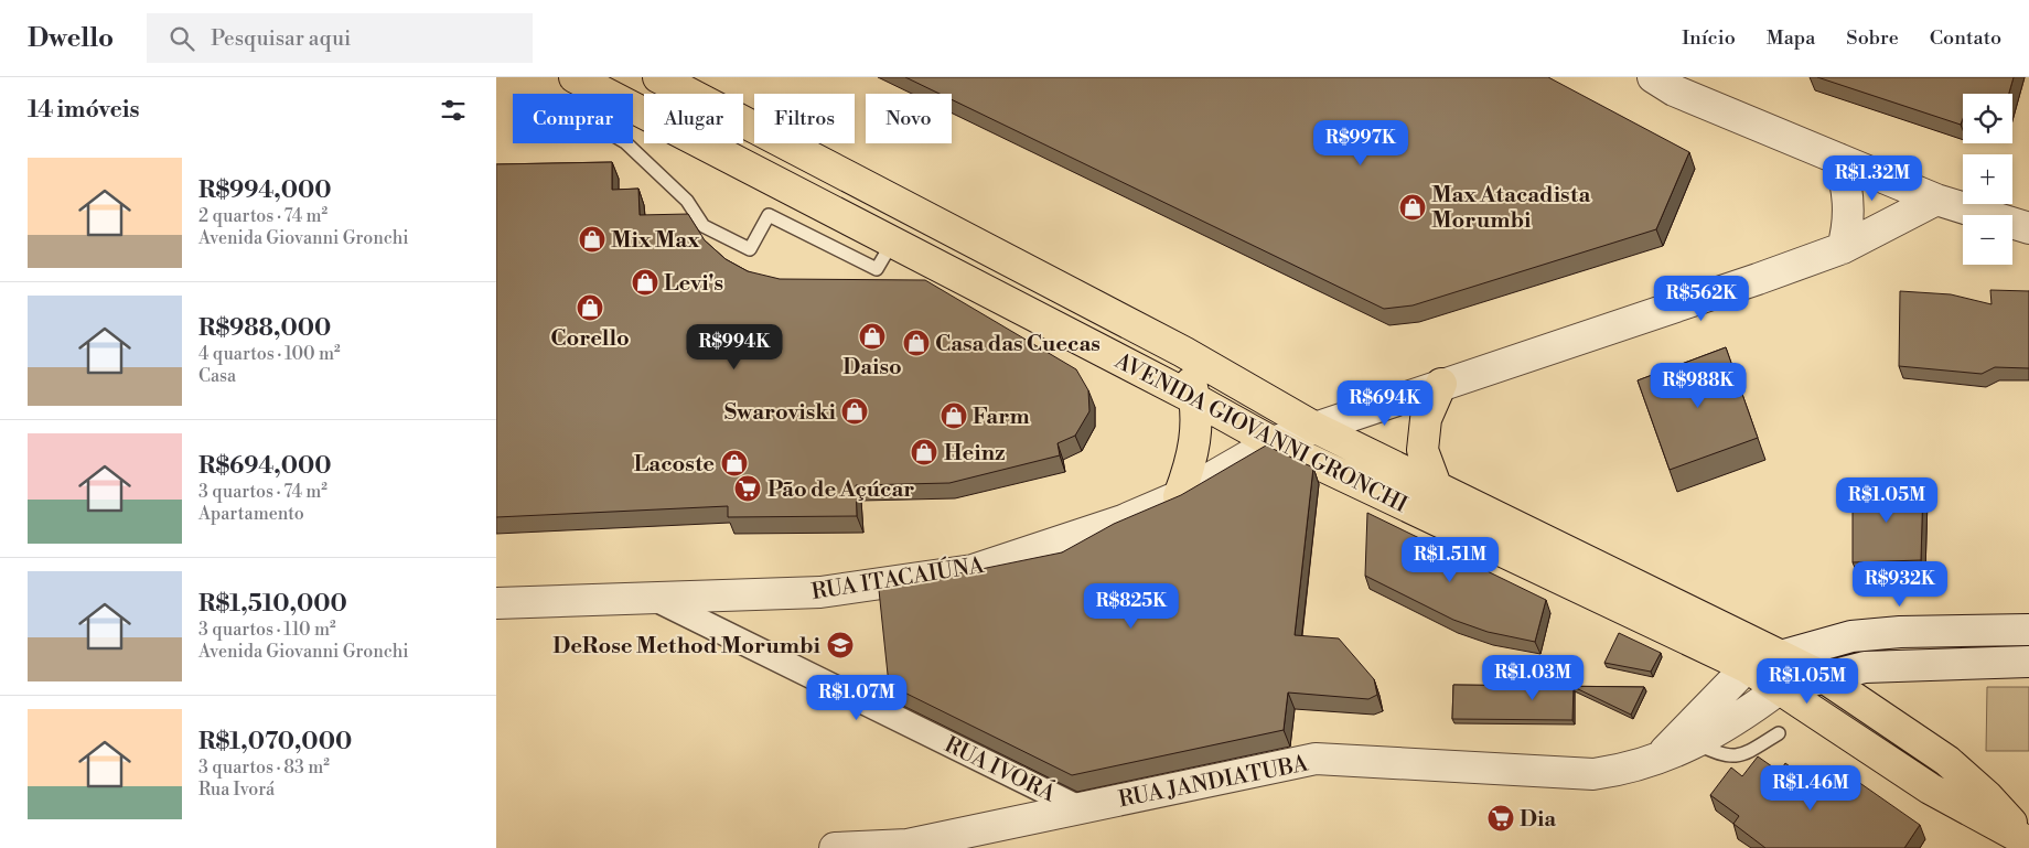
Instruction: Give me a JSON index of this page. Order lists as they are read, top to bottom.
{
  "streets": {
    "main road": ["AVENIDA GIOVANNI GRONCHI"],
    "street": ["RUA ITACAIÚNA", "RUA IVORÁ", "RUA JANDIATUBA"]
  },
  "crossings": [
    ["AVENIDA GIOVANNI GRONCHI", "RUA ITACAIÚNA"],
    ["AVENIDA GIOVANNI GRONCHI", "RUA JANDIATUBA"],
    ["RUA ITACAIÚNA", "RUA IVORÁ"],
    ["RUA IVORÁ", "RUA JANDIATUBA"]
  ],
  "places": {
    "shop": [
      "Max Atacadista Morumbi",
      "Mix Max",
      "Levi's",
      "Corello",
      "Daiso",
      "Casa das Cuecas",
      "Swaroviski",
      "Farm",
      "Heinz",
      "Lacoste"
    ],
    "supermarket": ["Pão de Açúcar", "Dia"],
    "school or university": ["DeRose Method Morumbi"]
  },
  "page": {
    "header": "Dwello",
    "search": "Pesquisar aqui",
    "nav": [
      "Início",
      "Mapa",
      "Sobre",
      "Contato"
    ],
    "heading": "14 imóveis",
    "map_buttons": ["+", "−"],
    "chip": [
      "Comprar",
      "Alugar",
      "Filtros",
      "Novo"
    ],
    "price": [
      "R$997K",
      "R$1.32M",
      "R$562K",
      "R$994K",
      "R$988K",
      "R$694K",
      "R$1.05M",
      "R$1.51M",
      "R$932K",
      "R$825K",
      "R$1.03M",
      "R$1.05M",
      "R$1.07M",
      "R$1.46M"
    ],
    "list": [
      {
        "name": "R$994,000",
        "note": "2 quartos · 74 m² · Avenida Giovanni Gronchi"
      },
      {
        "name": "R$988,000",
        "note": "4 quartos · 100 m² · Casa"
      },
      {
        "name": "R$694,000",
        "note": "3 quartos · 74 m² · Apartamento"
      },
      {
        "name": "R$1,510,000",
        "note": "3 quartos · 110 m² · Avenida Giovanni Gronchi"
      },
      {
        "name": "R$1,070,000",
        "note": "3 quartos · 83 m² · Rua Ivorá"
      }
    ]
  }
}
